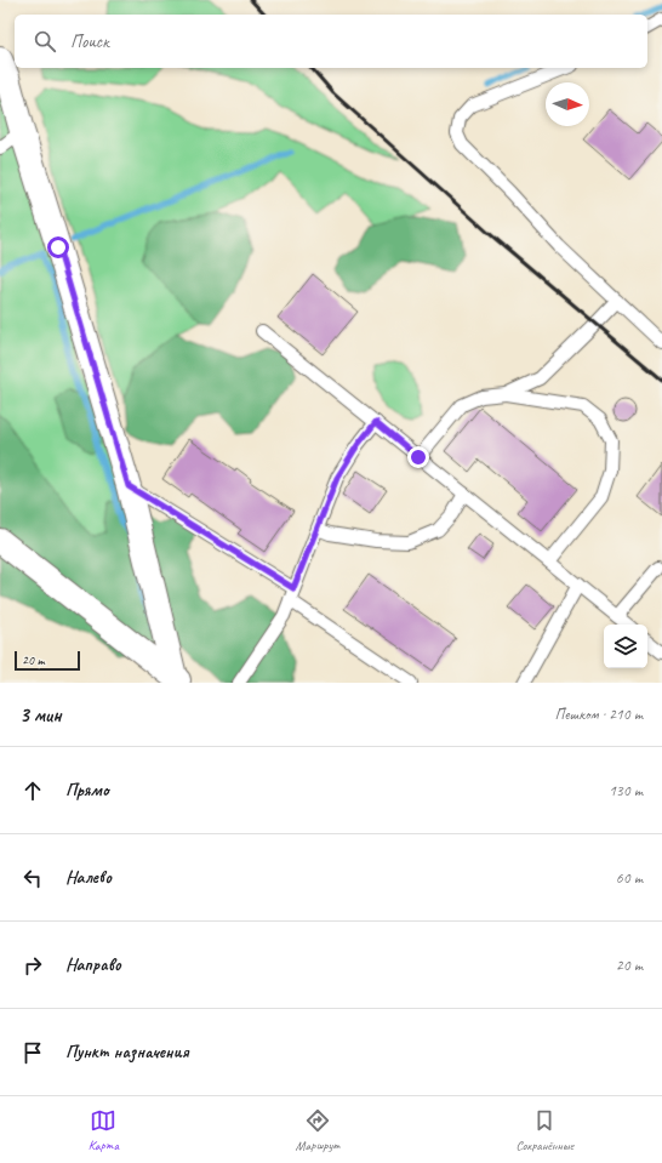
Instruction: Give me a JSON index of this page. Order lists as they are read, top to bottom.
{
  "scale_bar": "20 m",
  "north": "right",
  "page": {
    "search": "Поиск",
    "scale": "20 m",
    "heading": ["3 мин", "Пешком · 210 m"],
    "list": [
      ["Прямо", "130 m"],
      ["Налево", "60 m"],
      ["Направо", "20 m"],
      "Пункт назначения"
    ],
    "nav": ["Карта", "Маршрут", "Сохранённые"]
  }
}
